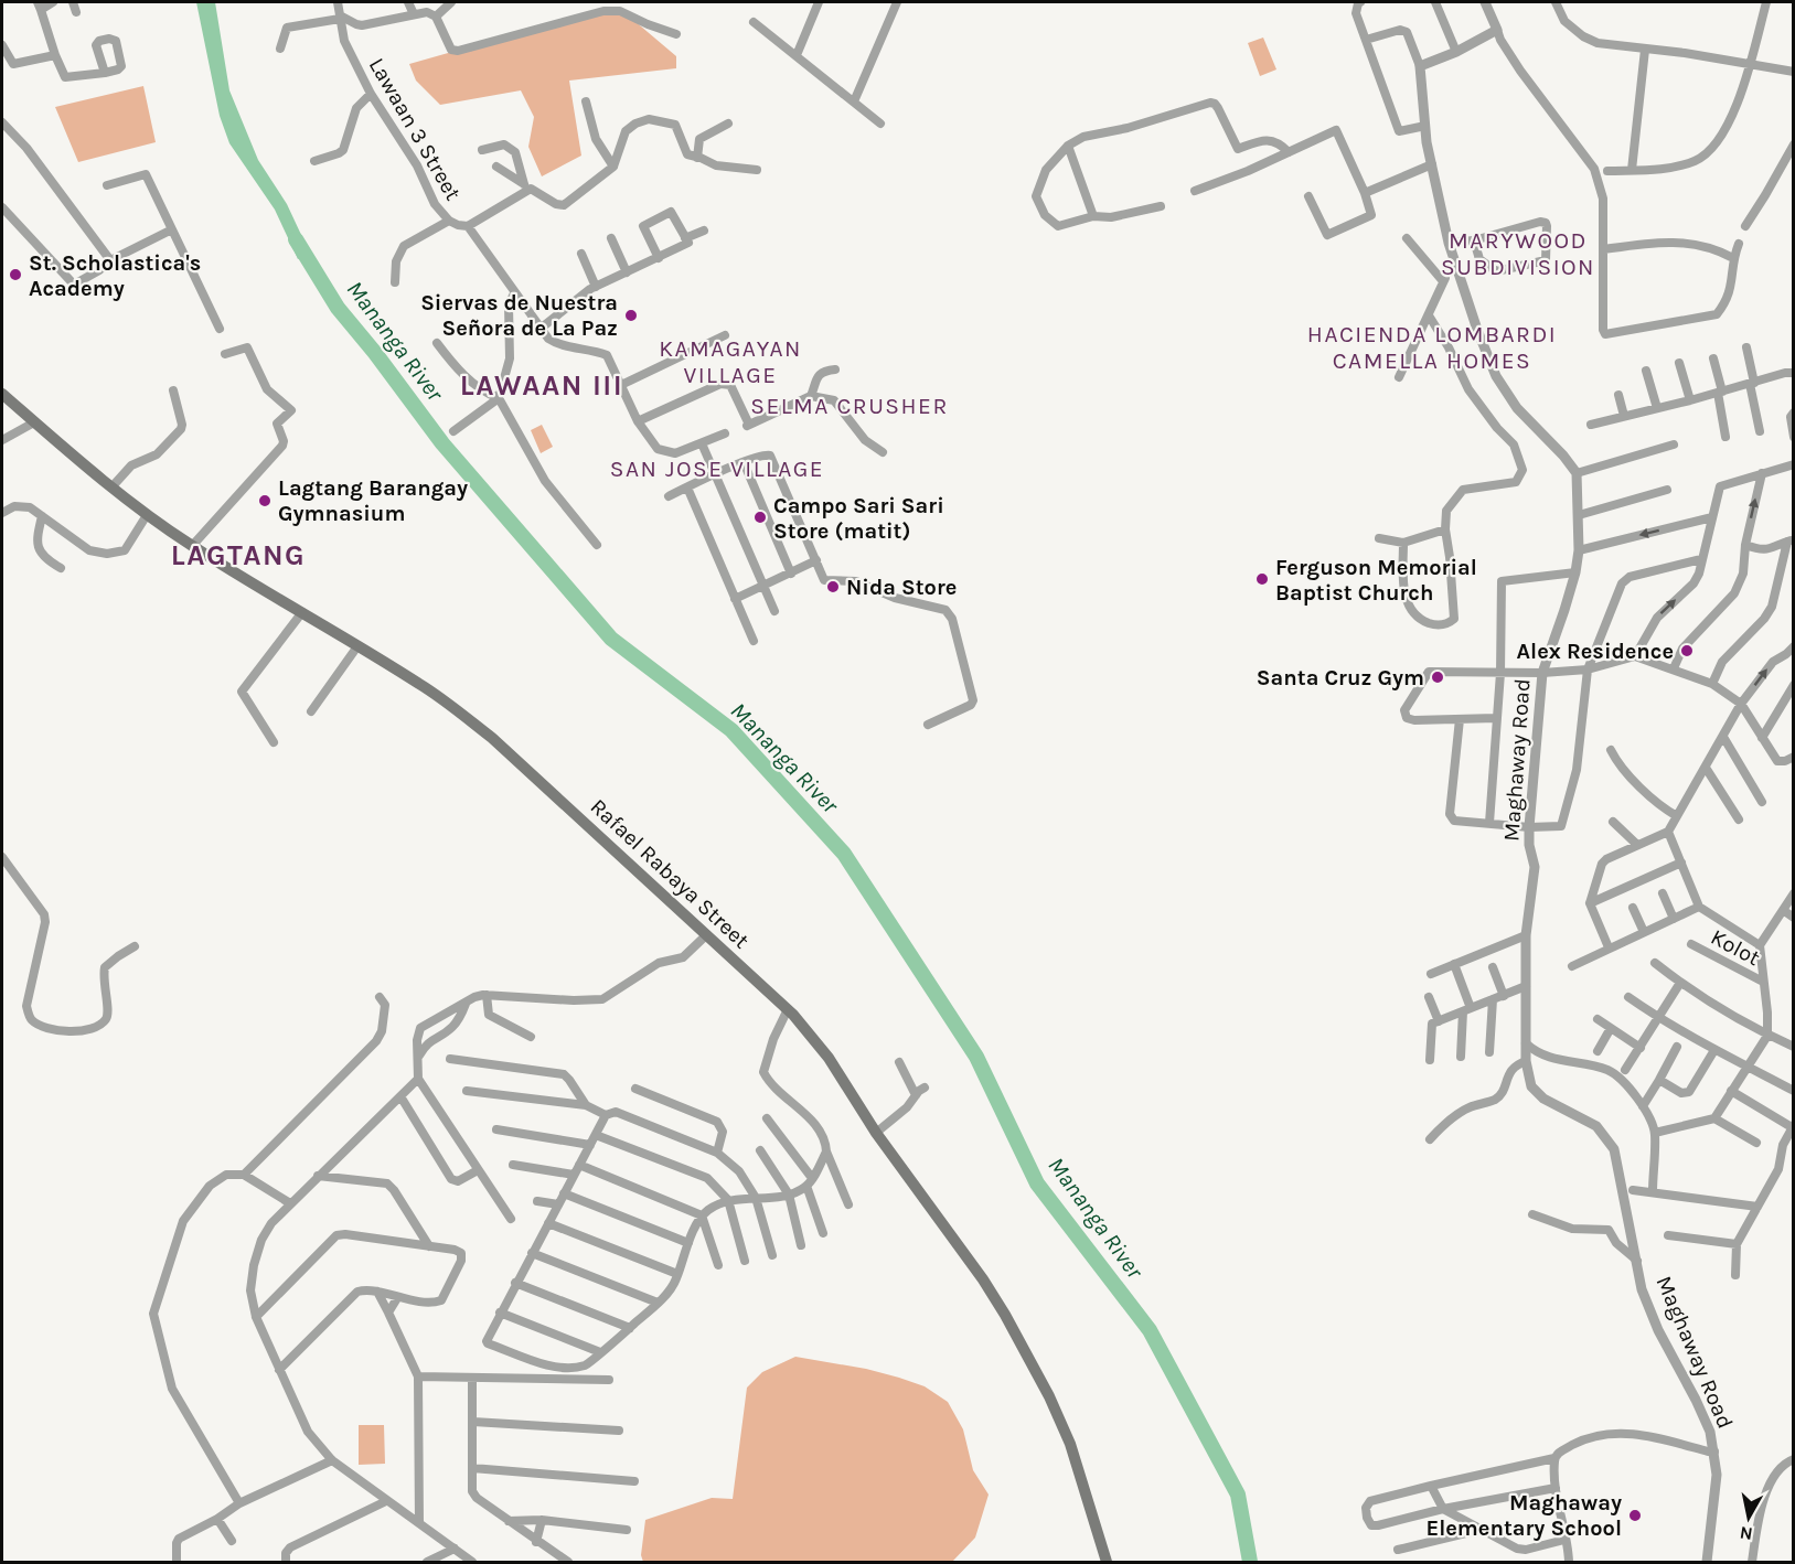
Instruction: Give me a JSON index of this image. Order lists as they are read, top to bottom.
{
  "streets": {
    "main road": ["Rafael Rabaya Street"],
    "street": ["Lawaan 3 Street", "Maghaway Road", "Kolot"]
  },
  "districts": [
    "MARYWOOD SUBDIVISION",
    "HACIENDA LOMBARDI CAMELLA HOMES",
    "KAMAGAYAN VILLAGE",
    "LAWAAN III",
    "SELMA CRUSHER",
    "SAN JOSE VILLAGE",
    "LAGTANG"
  ],
  "water": ["Mananga River"],
  "places": [
    "St. Scholastica's Academy",
    "Siervas de Nuestra Señora de La Paz",
    "Lagtang Barangay Gymnasium",
    "Campo Sari Sari Store (matit)",
    "Ferguson Memorial Baptist Church",
    "Nida Store",
    "Alex Residence",
    "Santa Cruz Gym",
    "Maghaway Elementary School"
  ],
  "north": "bottom"
}
